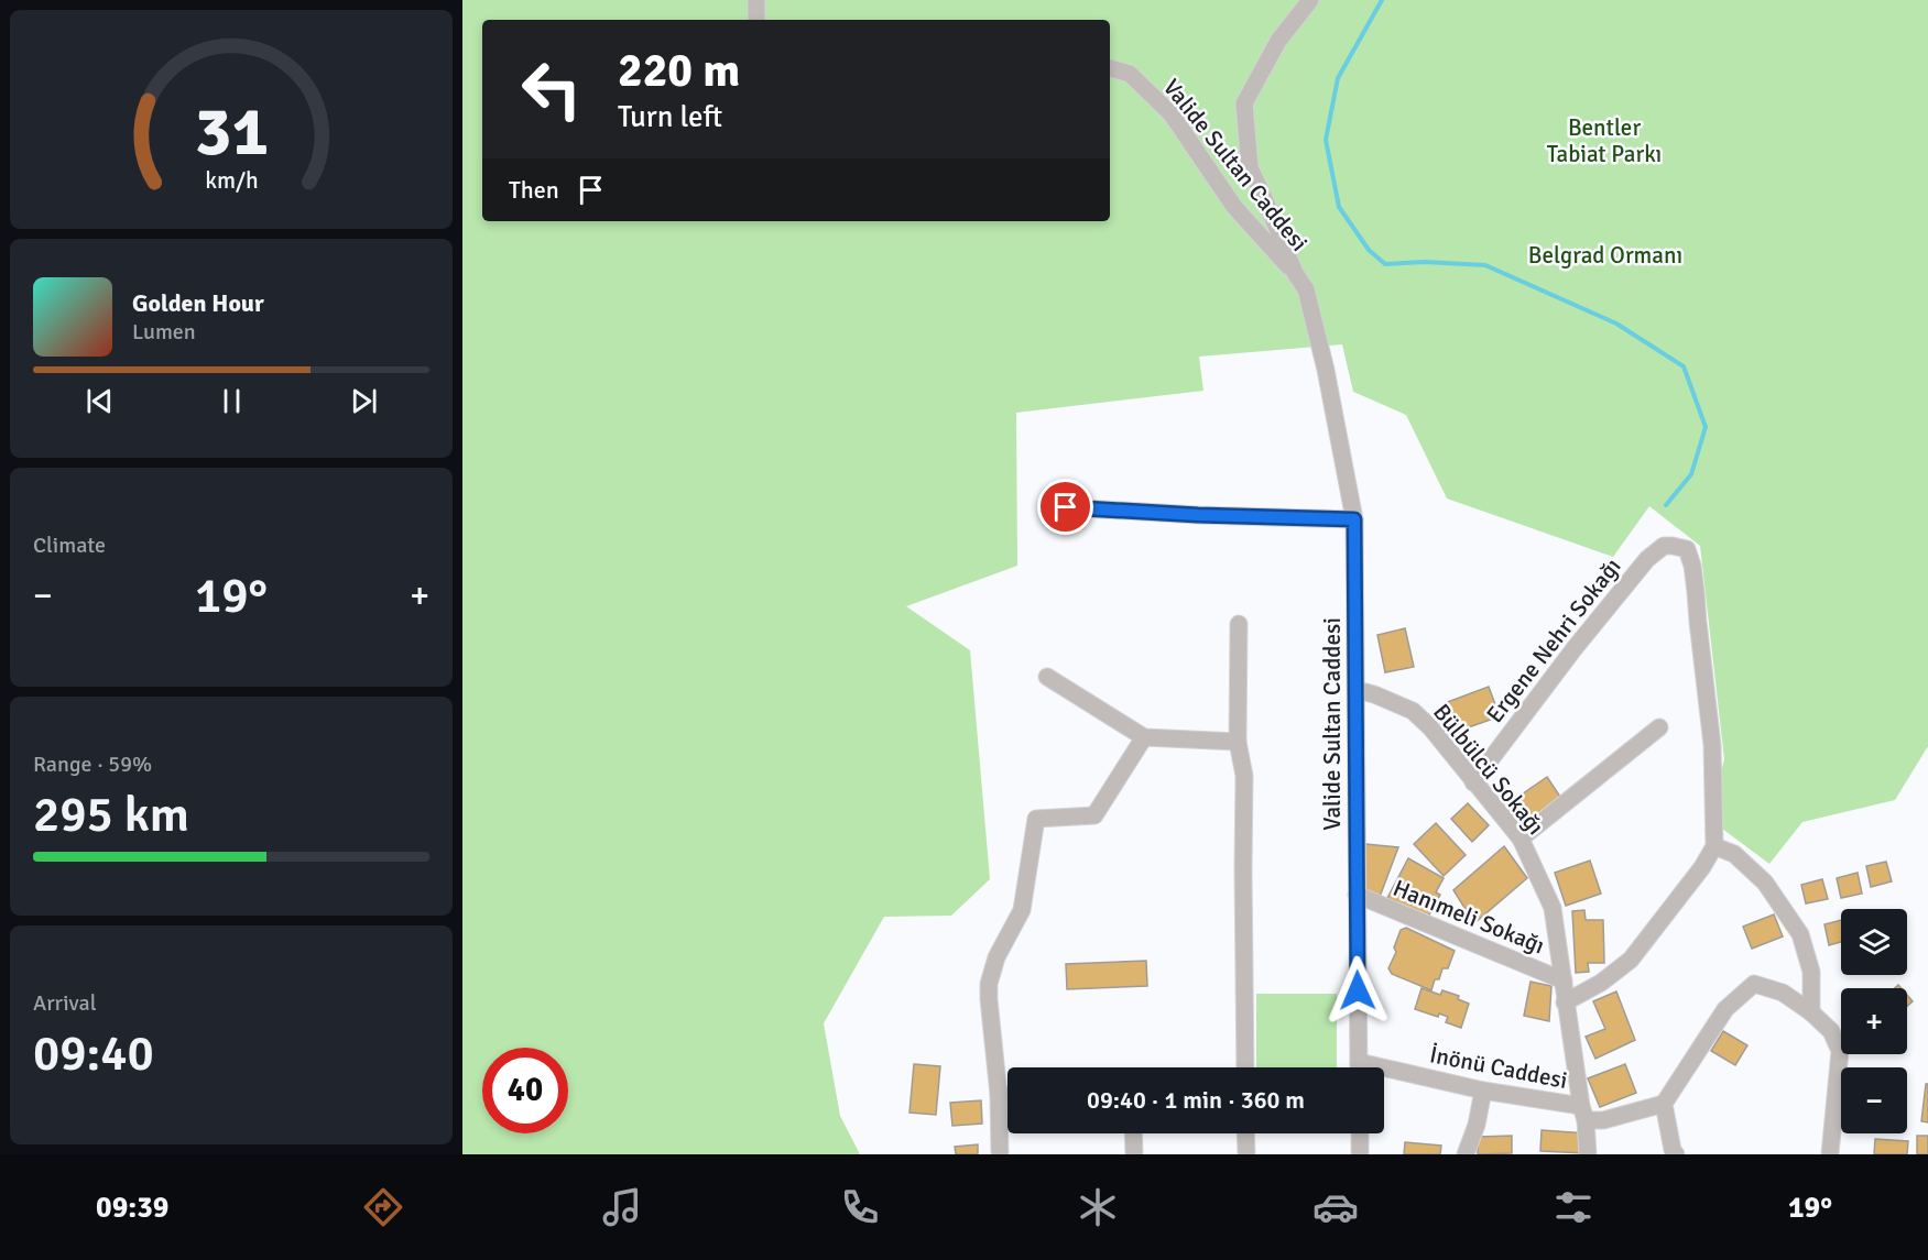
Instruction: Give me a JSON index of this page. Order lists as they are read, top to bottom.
{
  "streets": {
    "street": [
      "Valide Sultan Caddesi",
      "Ergene Nehri Sokağı",
      "Bülbülcü Sokağı",
      "Hanımeli Sokağı",
      "İnönü Caddesi"
    ]
  },
  "crossings": [
    ["Valide Sultan Caddesi", "Bülbülcü Sokağı"],
    ["Valide Sultan Caddesi", "Hanımeli Sokağı"],
    ["Valide Sultan Caddesi", "İnönü Caddesi"],
    ["Ergene Nehri Sokağı", "Bülbülcü Sokağı"],
    ["Bülbülcü Sokağı", "Hanımeli Sokağı"],
    ["Bülbülcü Sokağı", "İnönü Caddesi"]
  ],
  "parks": ["Bentler Tabiat Parkı", "Belgrad Ormanı"],
  "page": {
    "turn": ["220 m", "Turn left"],
    "then": "Then",
    "song": ["Golden Hour", "Lumen"],
    "tile": [
      "Climate",
      ["Range · 59%", "295 km"],
      ["Arrival", "09:40"]
    ],
    "heat": ["−", "19°", "+"],
    "map_buttons": ["+", "−"],
    "limit": "40",
    "trip": "09:40 · 1 min · 360 m",
    "tabs": ["09:39", "19°"],
    "gauge": ["31", "km/h"]
  }
}
